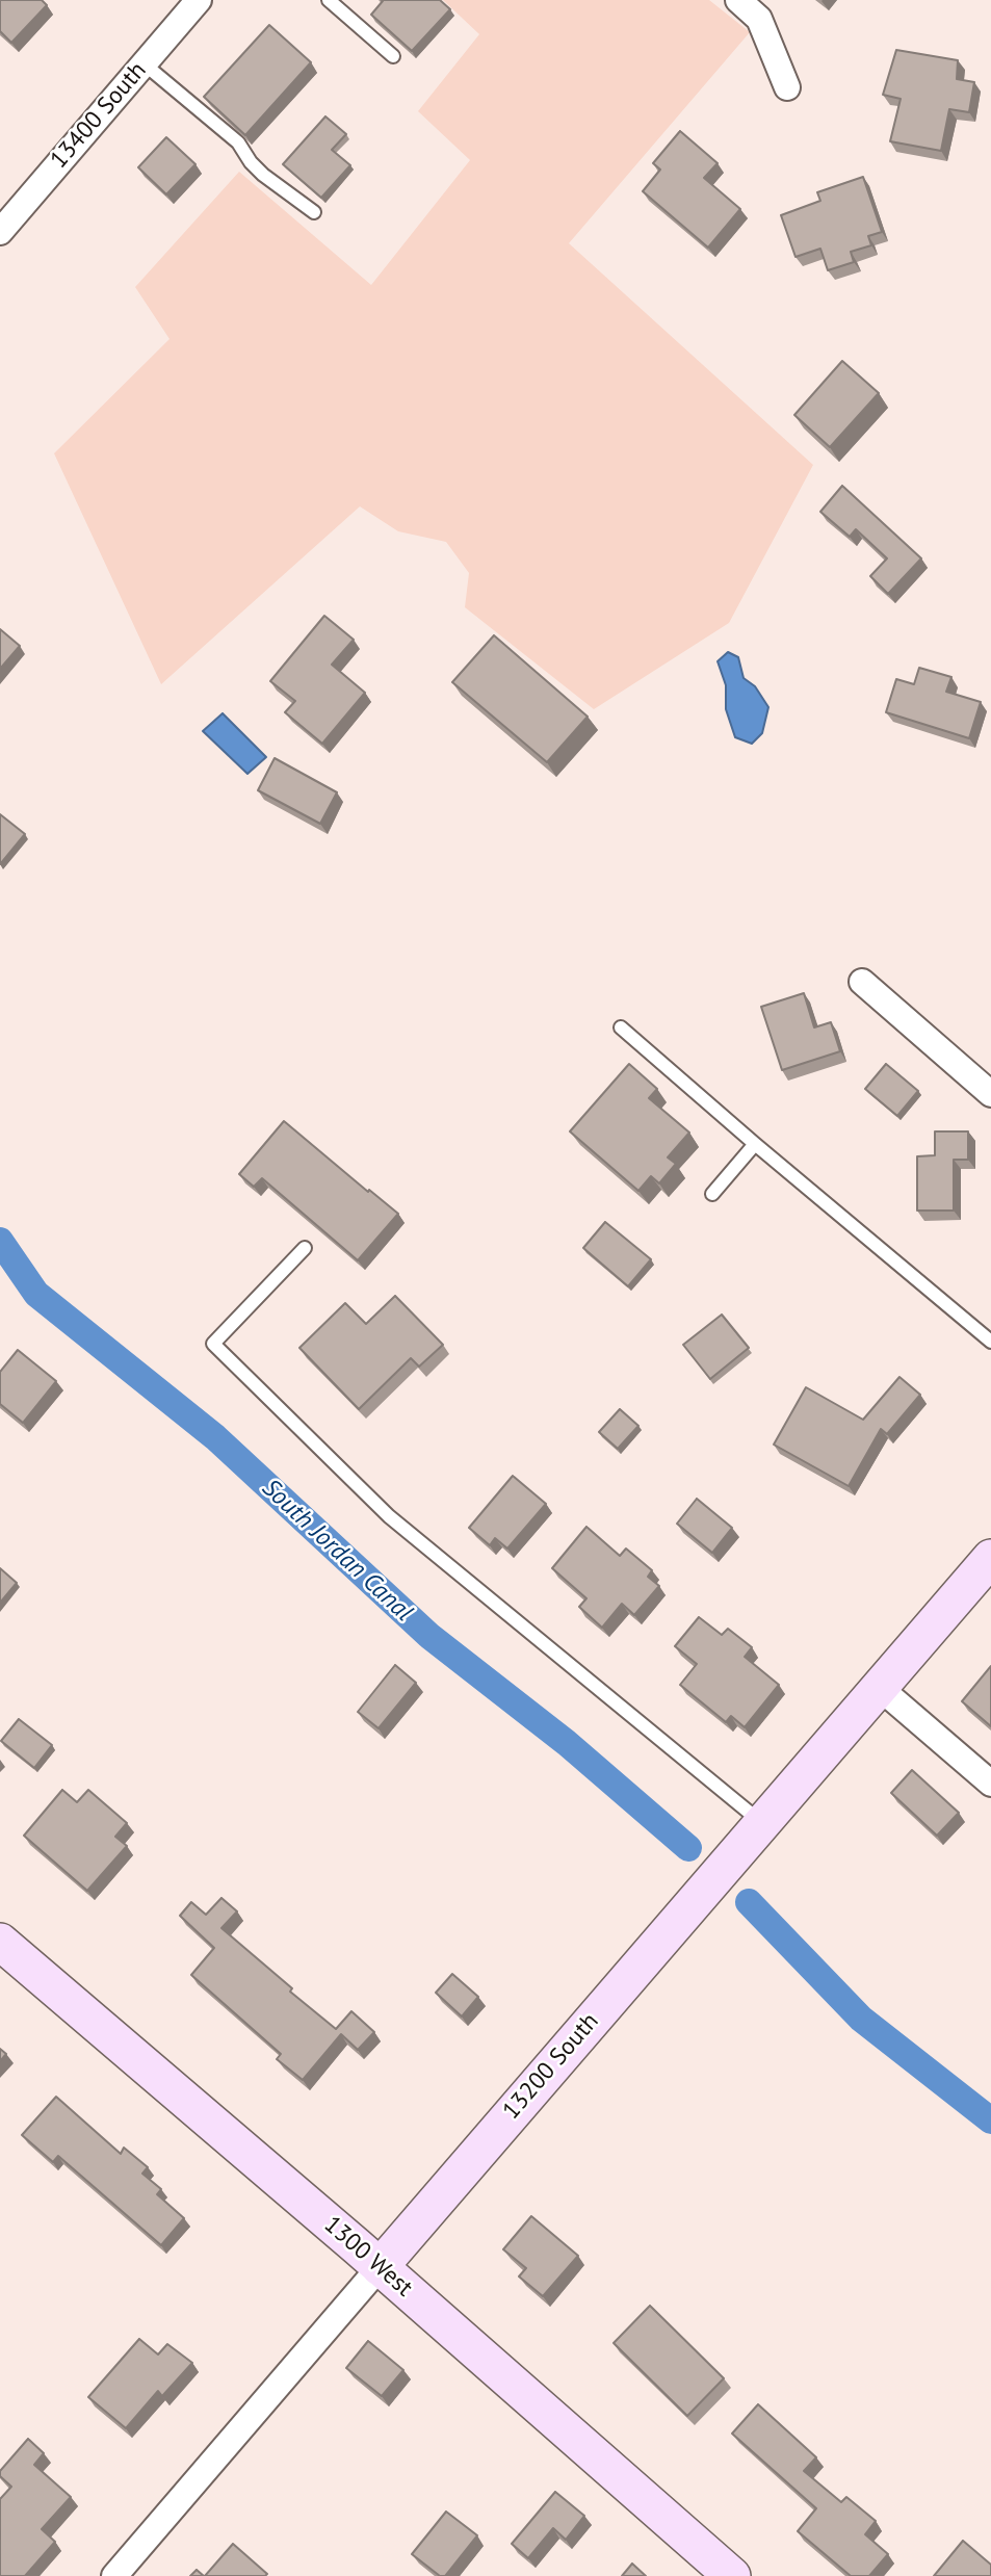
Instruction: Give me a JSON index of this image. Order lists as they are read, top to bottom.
{
  "streets": {
    "street": ["13400 South", "13200 South", "1300 West"]
  },
  "crossings": [
    ["13200 South", "1300 West"]
  ],
  "water": ["South Jordan Canal"]
}
